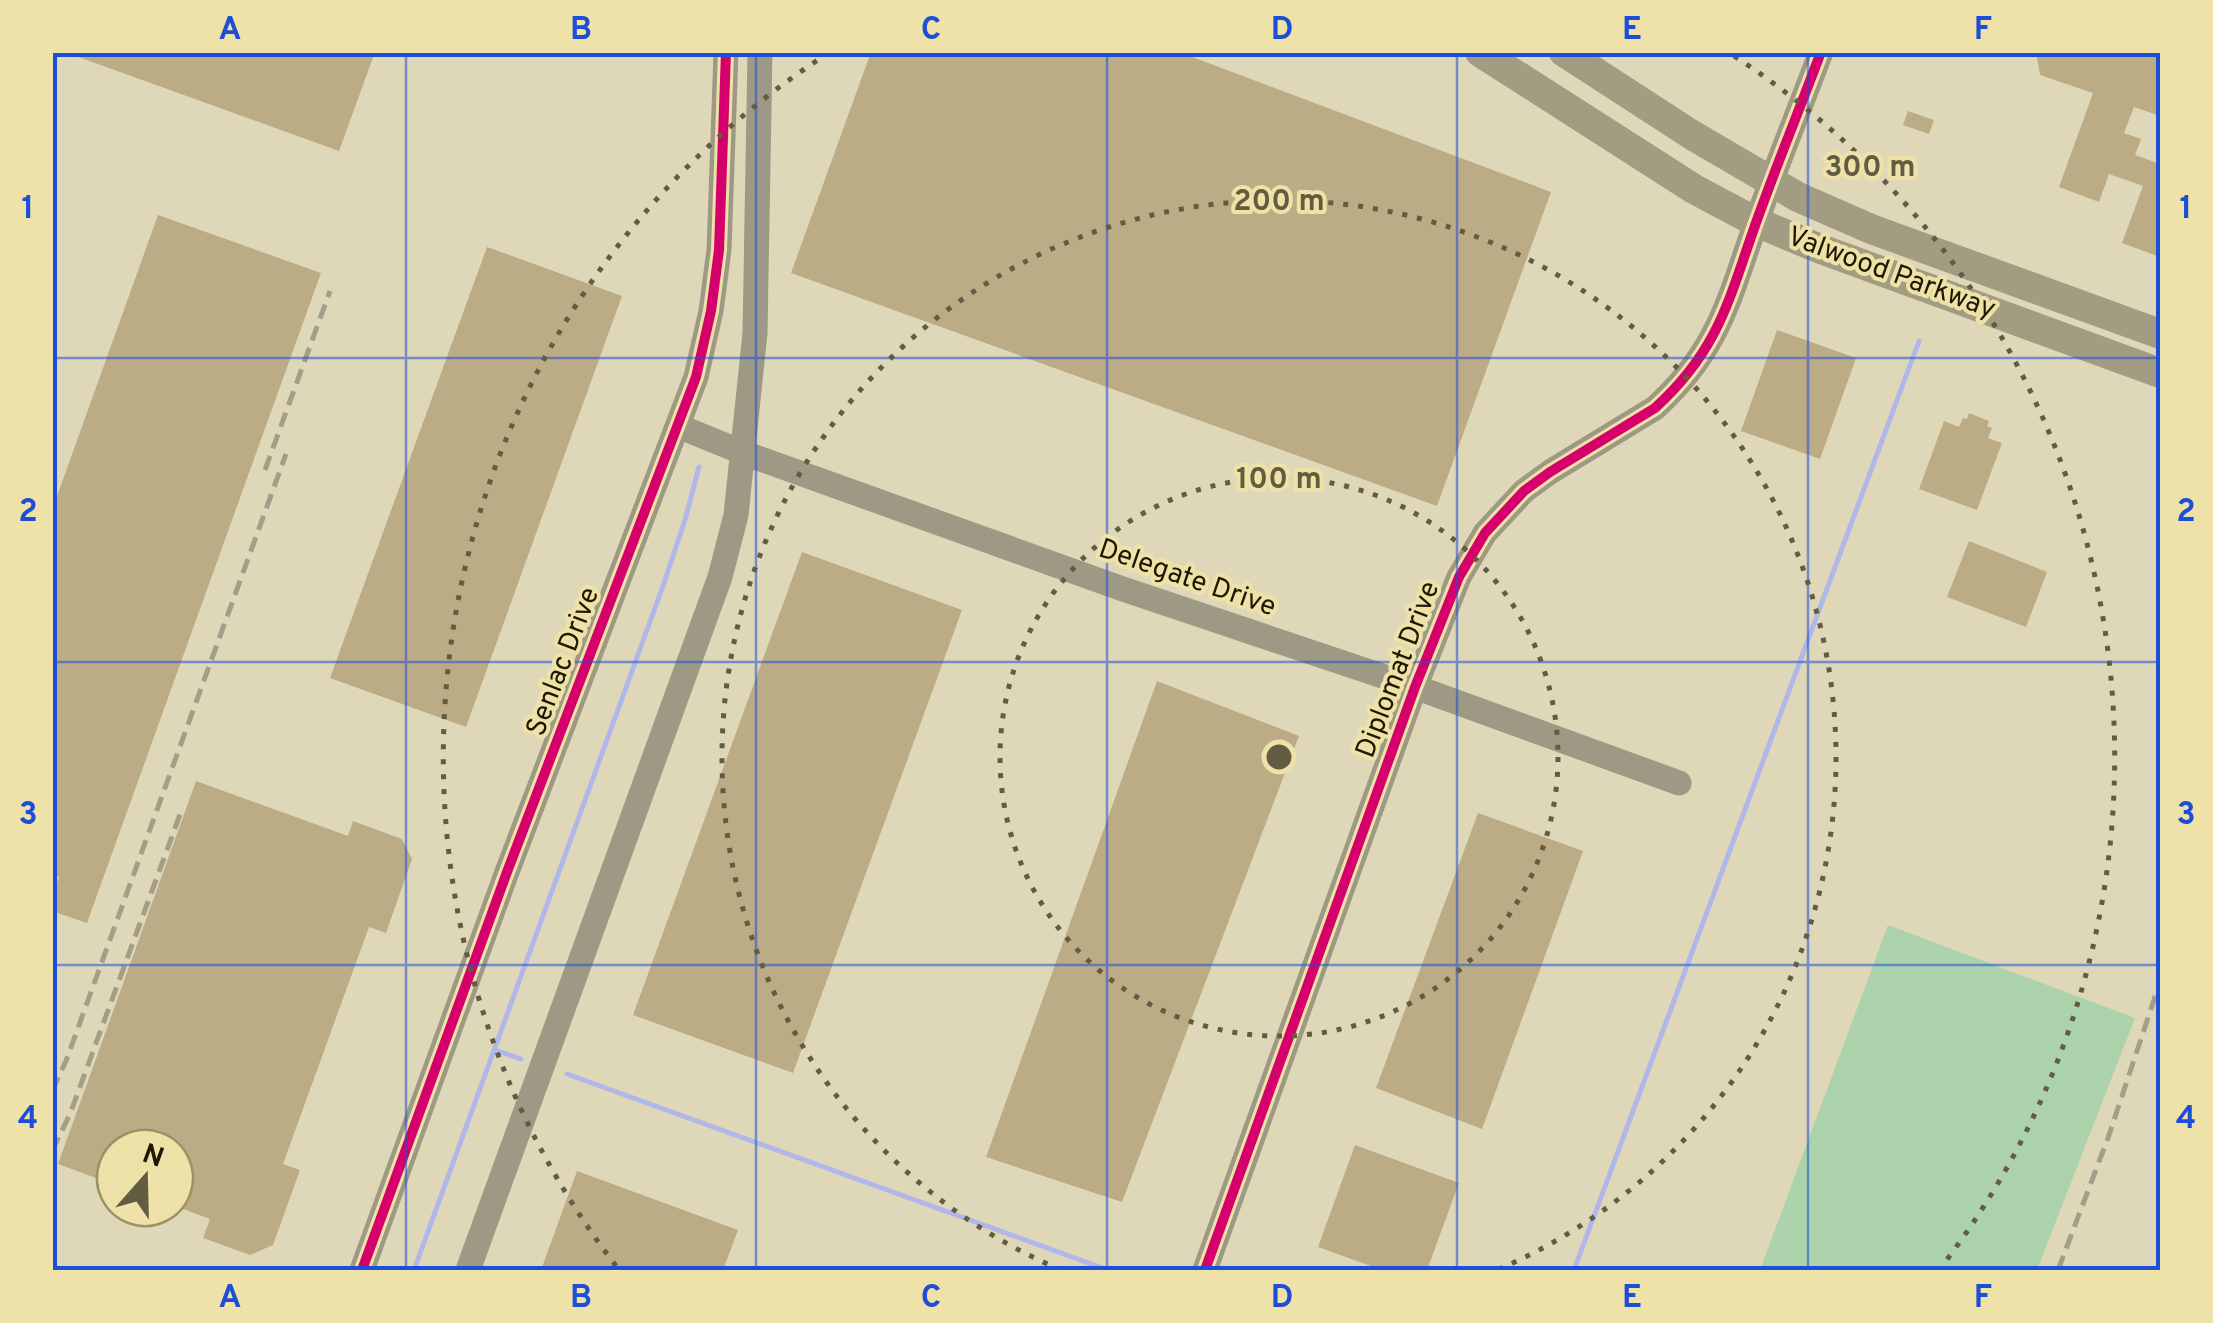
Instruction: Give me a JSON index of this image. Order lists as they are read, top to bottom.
{
  "streets": {
    "main road": ["Valwood Parkway"],
    "street": ["Delegate Drive", "Senlac Drive", "Diplomat Drive"]
  },
  "crossings": [
    ["Valwood Parkway", "Diplomat Drive"],
    ["Delegate Drive", "Senlac Drive"],
    ["Delegate Drive", "Diplomat Drive"]
  ],
  "north": "top",
  "grid": {
    "columns": [
      "A",
      "B",
      "C",
      "D",
      "E",
      "F"
    ],
    "rows": [
      "1",
      "2",
      "3",
      "4"
    ]
  },
  "rings": ["300 m", "200 m", "100 m"]
}
